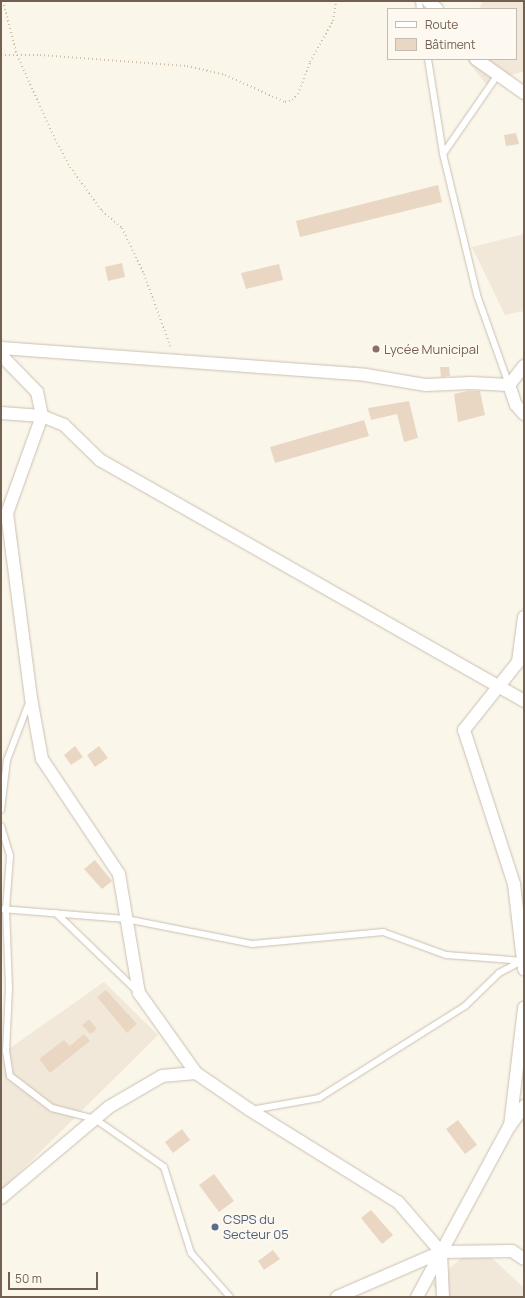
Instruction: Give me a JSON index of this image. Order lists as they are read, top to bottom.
{
  "places": ["Lycée Municipal", "CSPS du Secteur 05"],
  "legend": ["Route", "Bâtiment"],
  "scale_bar": "50 m"
}
